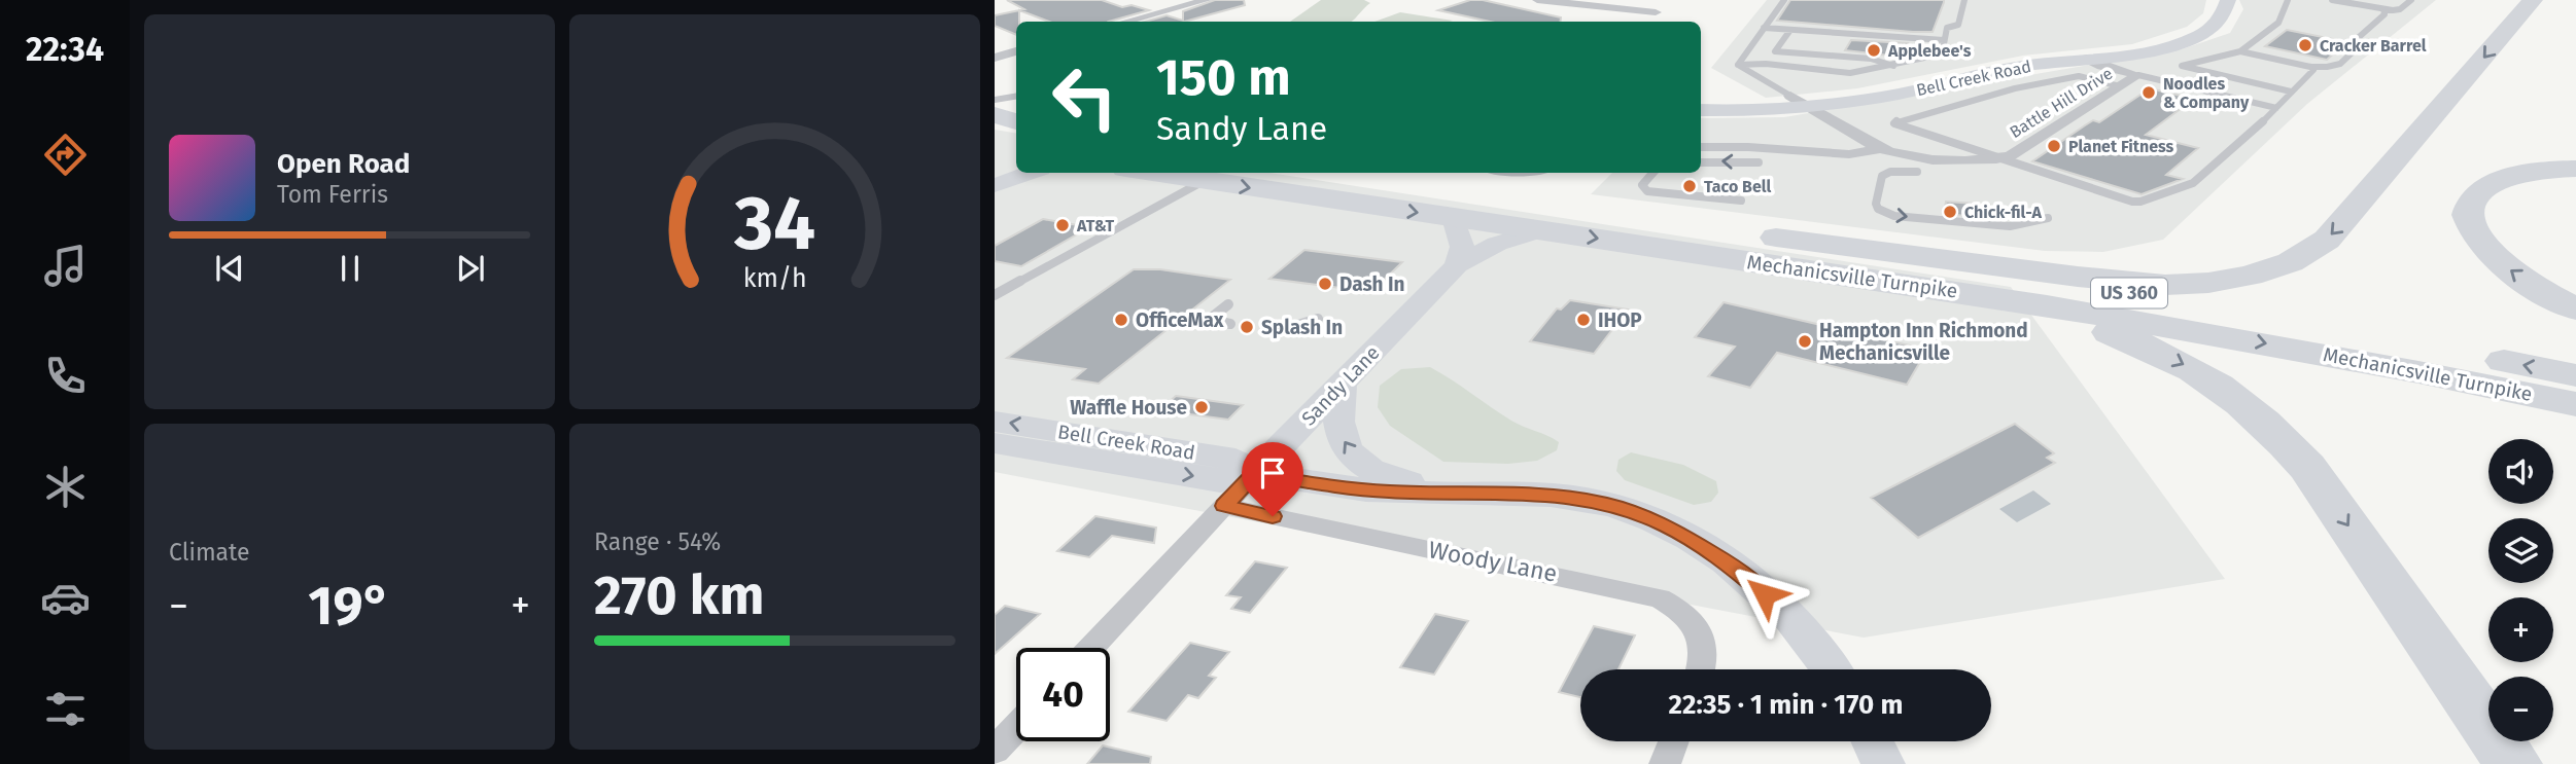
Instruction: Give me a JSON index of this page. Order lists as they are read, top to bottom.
{
  "streets": {
    "highway": ["Mechanicsville Turnpike", "US 360"],
    "main road": ["Bell Creek Road", "Sandy Lane"],
    "street": ["Battle Hill Drive", "Woody Lane"]
  },
  "crossings": [
    ["Bell Creek Road", "Battle Hill Drive"],
    ["Bell Creek Road", "Sandy Lane"],
    ["Mechanicsville Turnpike", "Sandy Lane"],
    ["Sandy Lane", "Woody Lane"]
  ],
  "places": [
    "Cracker Barrel",
    "Applebee's",
    "Noodles & Company",
    "Planet Fitness",
    "Taco Bell",
    "Chick-fil-A",
    "AT&T",
    "Dash In",
    "OfficeMax",
    "IHOP",
    "Splash In",
    "Hampton Inn Richmond Mechanicsville",
    "Waffle House"
  ],
  "page": {
    "tabs": "22:34",
    "turn": ["150 m", "Sandy Lane"],
    "song": ["Open Road", "Tom Ferris"],
    "tile": [
      "Climate",
      ["Range · 54%", "270 km"]
    ],
    "map_buttons": ["+", "−"],
    "heat": ["−", "19°", "+"],
    "limit": "40",
    "trip": "22:35 · 1 min · 170 m",
    "gauge": ["34", "km/h"]
  }
}
